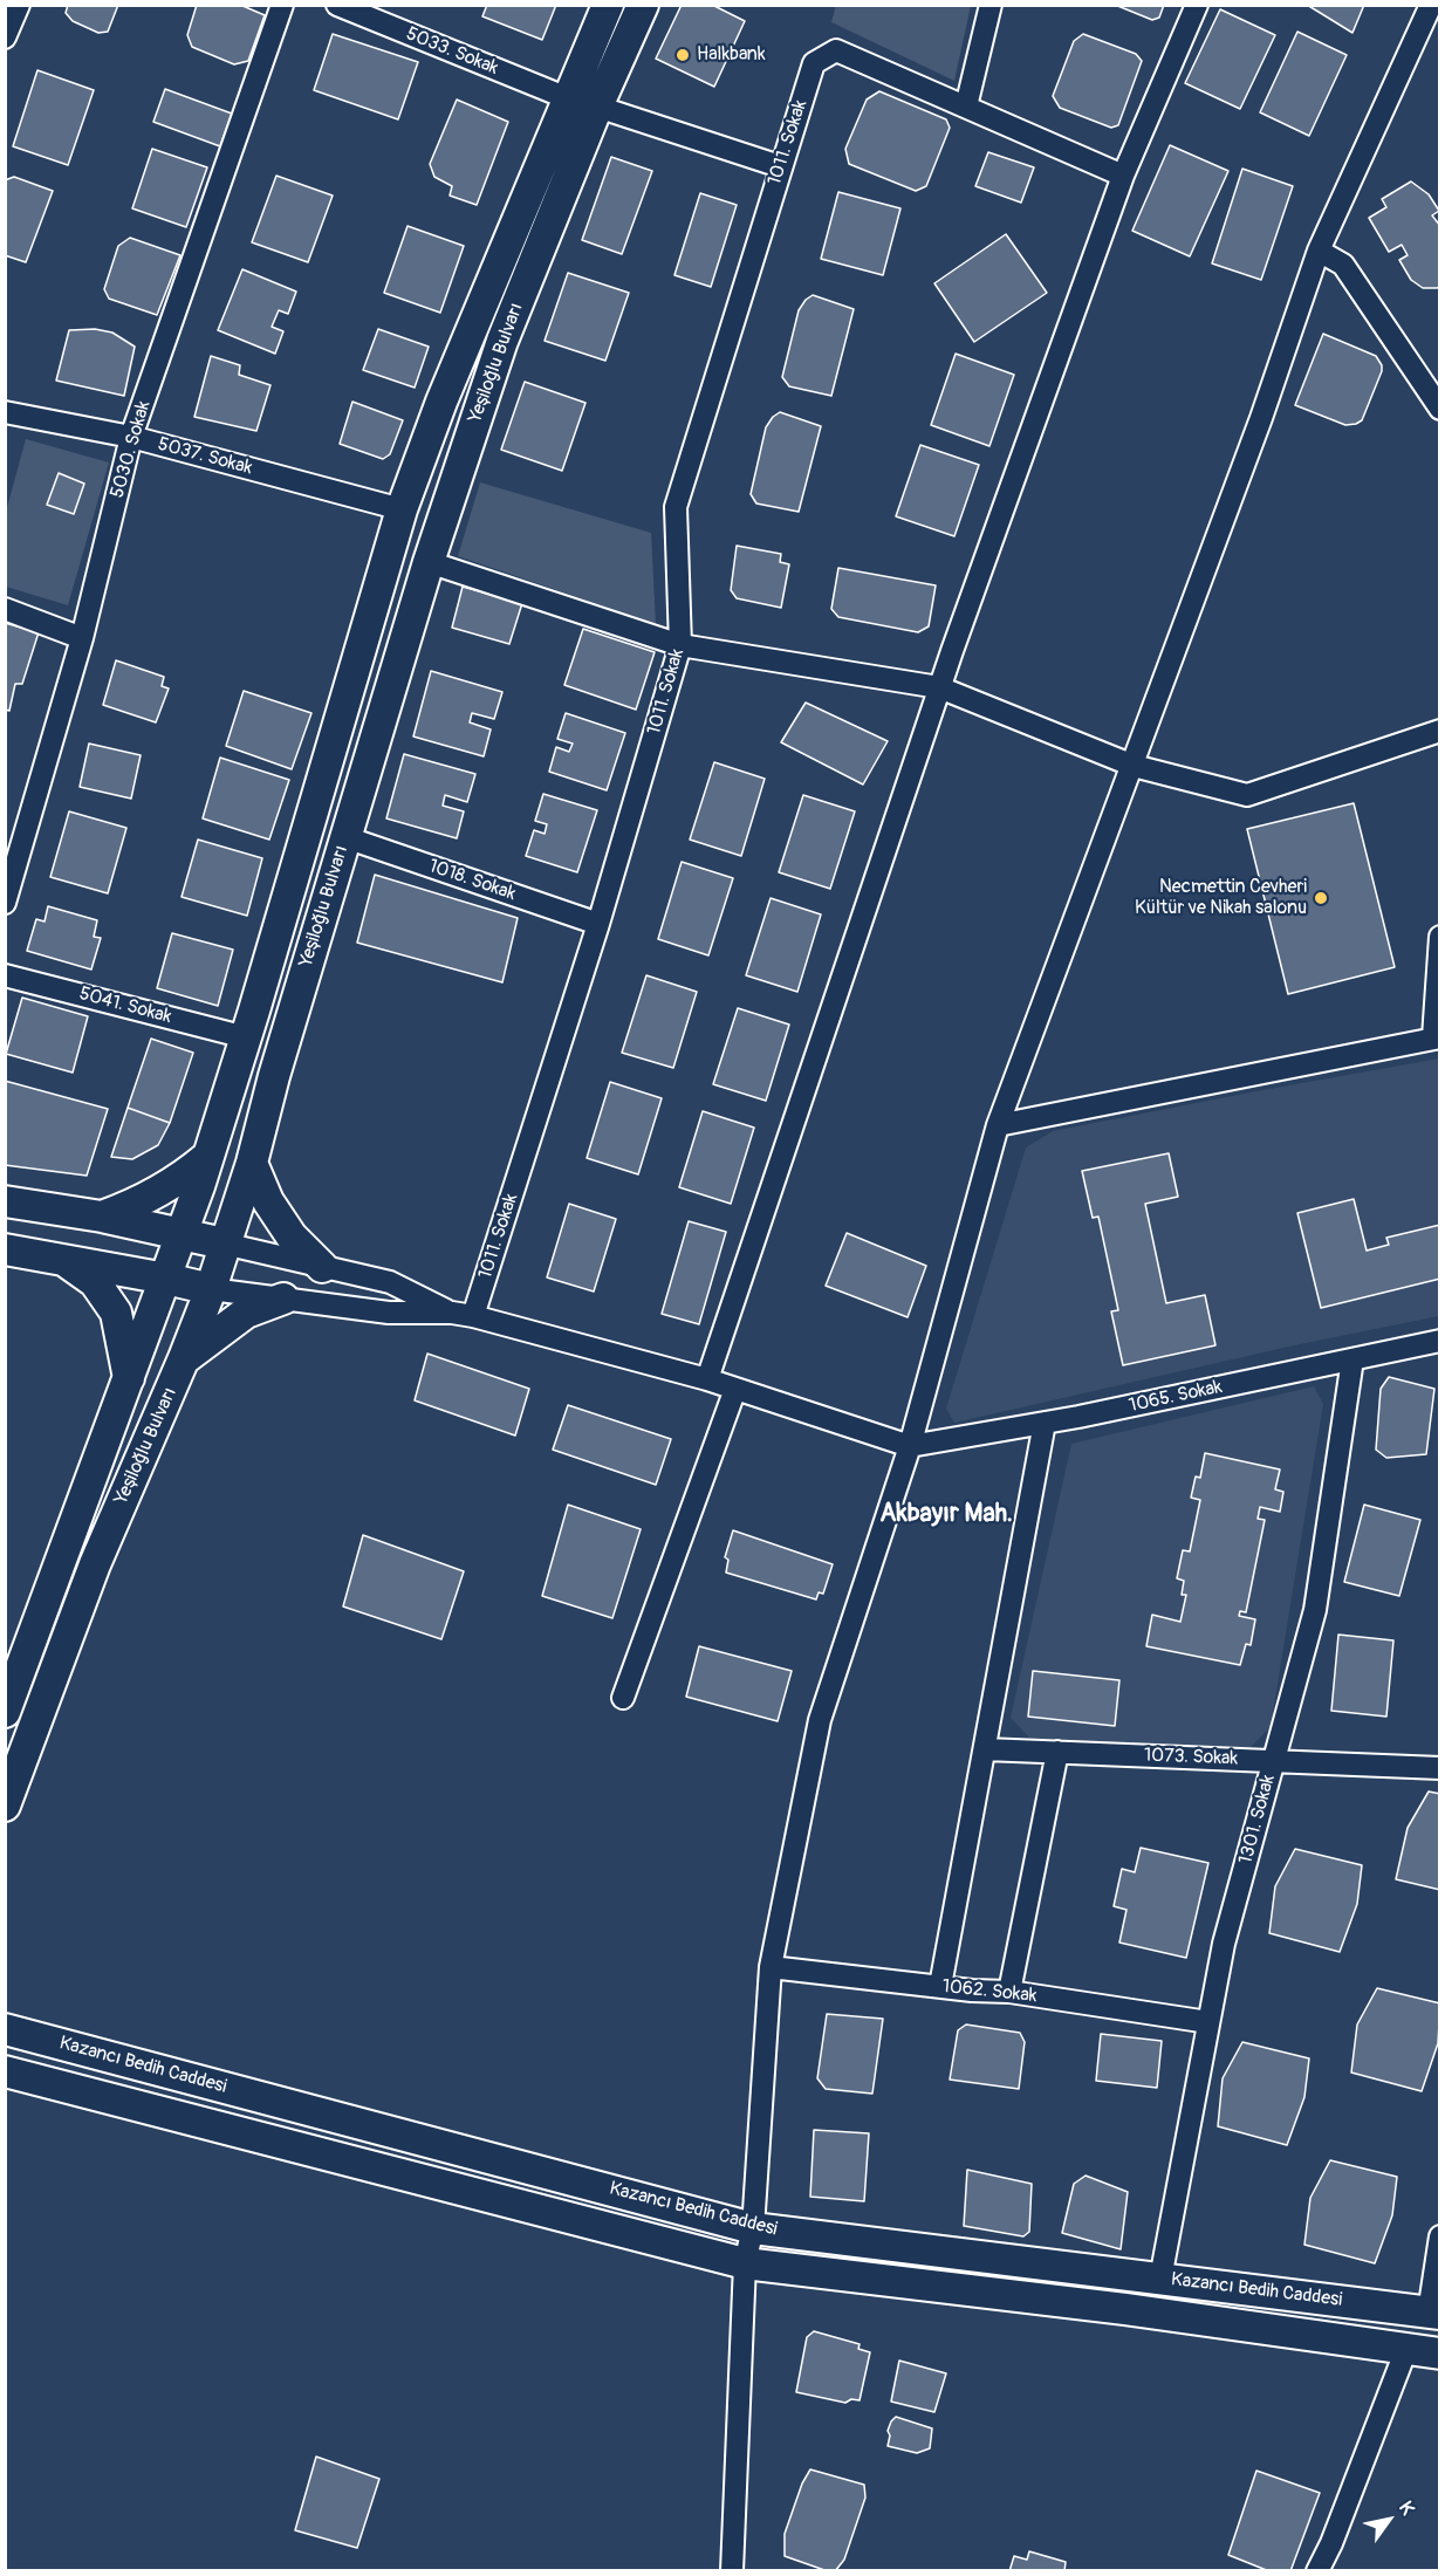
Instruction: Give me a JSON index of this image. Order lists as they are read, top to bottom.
{
  "streets": {
    "main road": ["Yeşiloğlu Bulvarı", "Kazancı Bedih Caddesi"],
    "street": [
      "5033. Sokak",
      "1011. Sokak",
      "5030. Sokak",
      "5037. Sokak",
      "1018. Sokak",
      "5041. Sokak",
      "1065. Sokak",
      "1073. Sokak",
      "1301. Sokak",
      "1062. Sokak"
    ]
  },
  "crossings": [
    ["5033. Sokak", "Yeşiloğlu Bulvarı"],
    ["1011. Sokak", "1018. Sokak"],
    ["Yeşiloğlu Bulvarı", "5037. Sokak"],
    ["Yeşiloğlu Bulvarı", "1018. Sokak"],
    ["Yeşiloğlu Bulvarı", "5041. Sokak"],
    ["5030. Sokak", "5037. Sokak"],
    ["1065. Sokak", "1301. Sokak"],
    ["1073. Sokak", "1301. Sokak"],
    ["1301. Sokak", "1062. Sokak"],
    ["1301. Sokak", "Kazancı Bedih Caddesi"]
  ],
  "districts": ["Akbayır Mah."],
  "places": ["Halkbank", "Necmettin Cevheri Kültür ve Nikah salonu"],
  "north": "top right"
}
